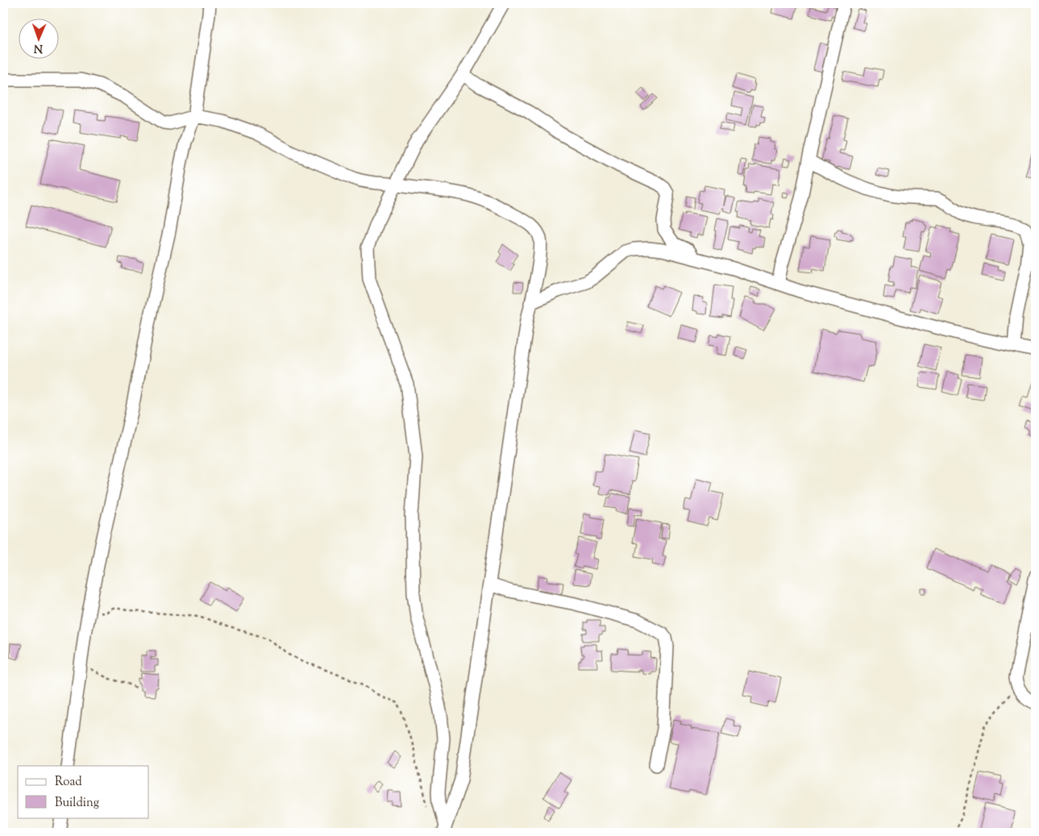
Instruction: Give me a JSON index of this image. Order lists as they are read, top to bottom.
{
  "legend": ["Road", "Building"],
  "north": "bottom"
}
